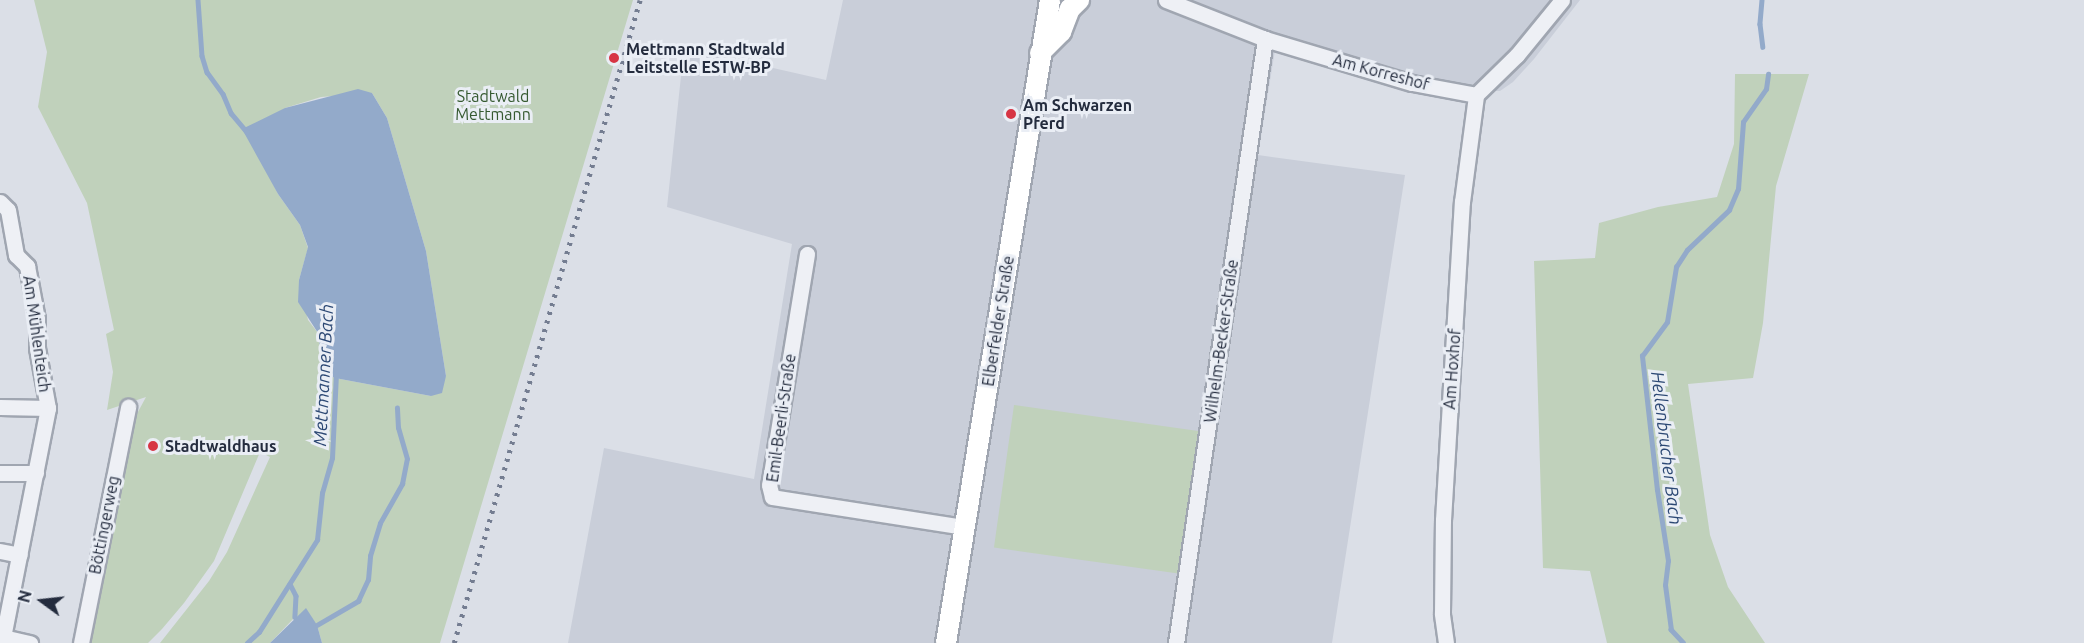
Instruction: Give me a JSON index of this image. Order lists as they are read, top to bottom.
{
  "streets": {
    "main road": ["Elberfelder Straße"],
    "street": [
      "Am Korreshof",
      "Am Mühlenteich",
      "Wilhelm-Becker-Straße",
      "Am Hoxhof",
      "Emil-Beerli-Straße",
      "Böttingerweg"
    ]
  },
  "crossings": [
    ["Am Korreshof", "Wilhelm-Becker-Straße"],
    ["Am Korreshof", "Am Hoxhof"],
    ["Elberfelder Straße", "Emil-Beerli-Straße"]
  ],
  "water": ["Mettmanner Bach", "Hellenbrucher Bach"],
  "parks": ["Stadtwald Mettmann"],
  "places": ["Mettmann Stadtwald Leitstelle ESTW-BP", "Am Schwarzen Pferd", "Stadtwaldhaus"],
  "north": "left"
}
